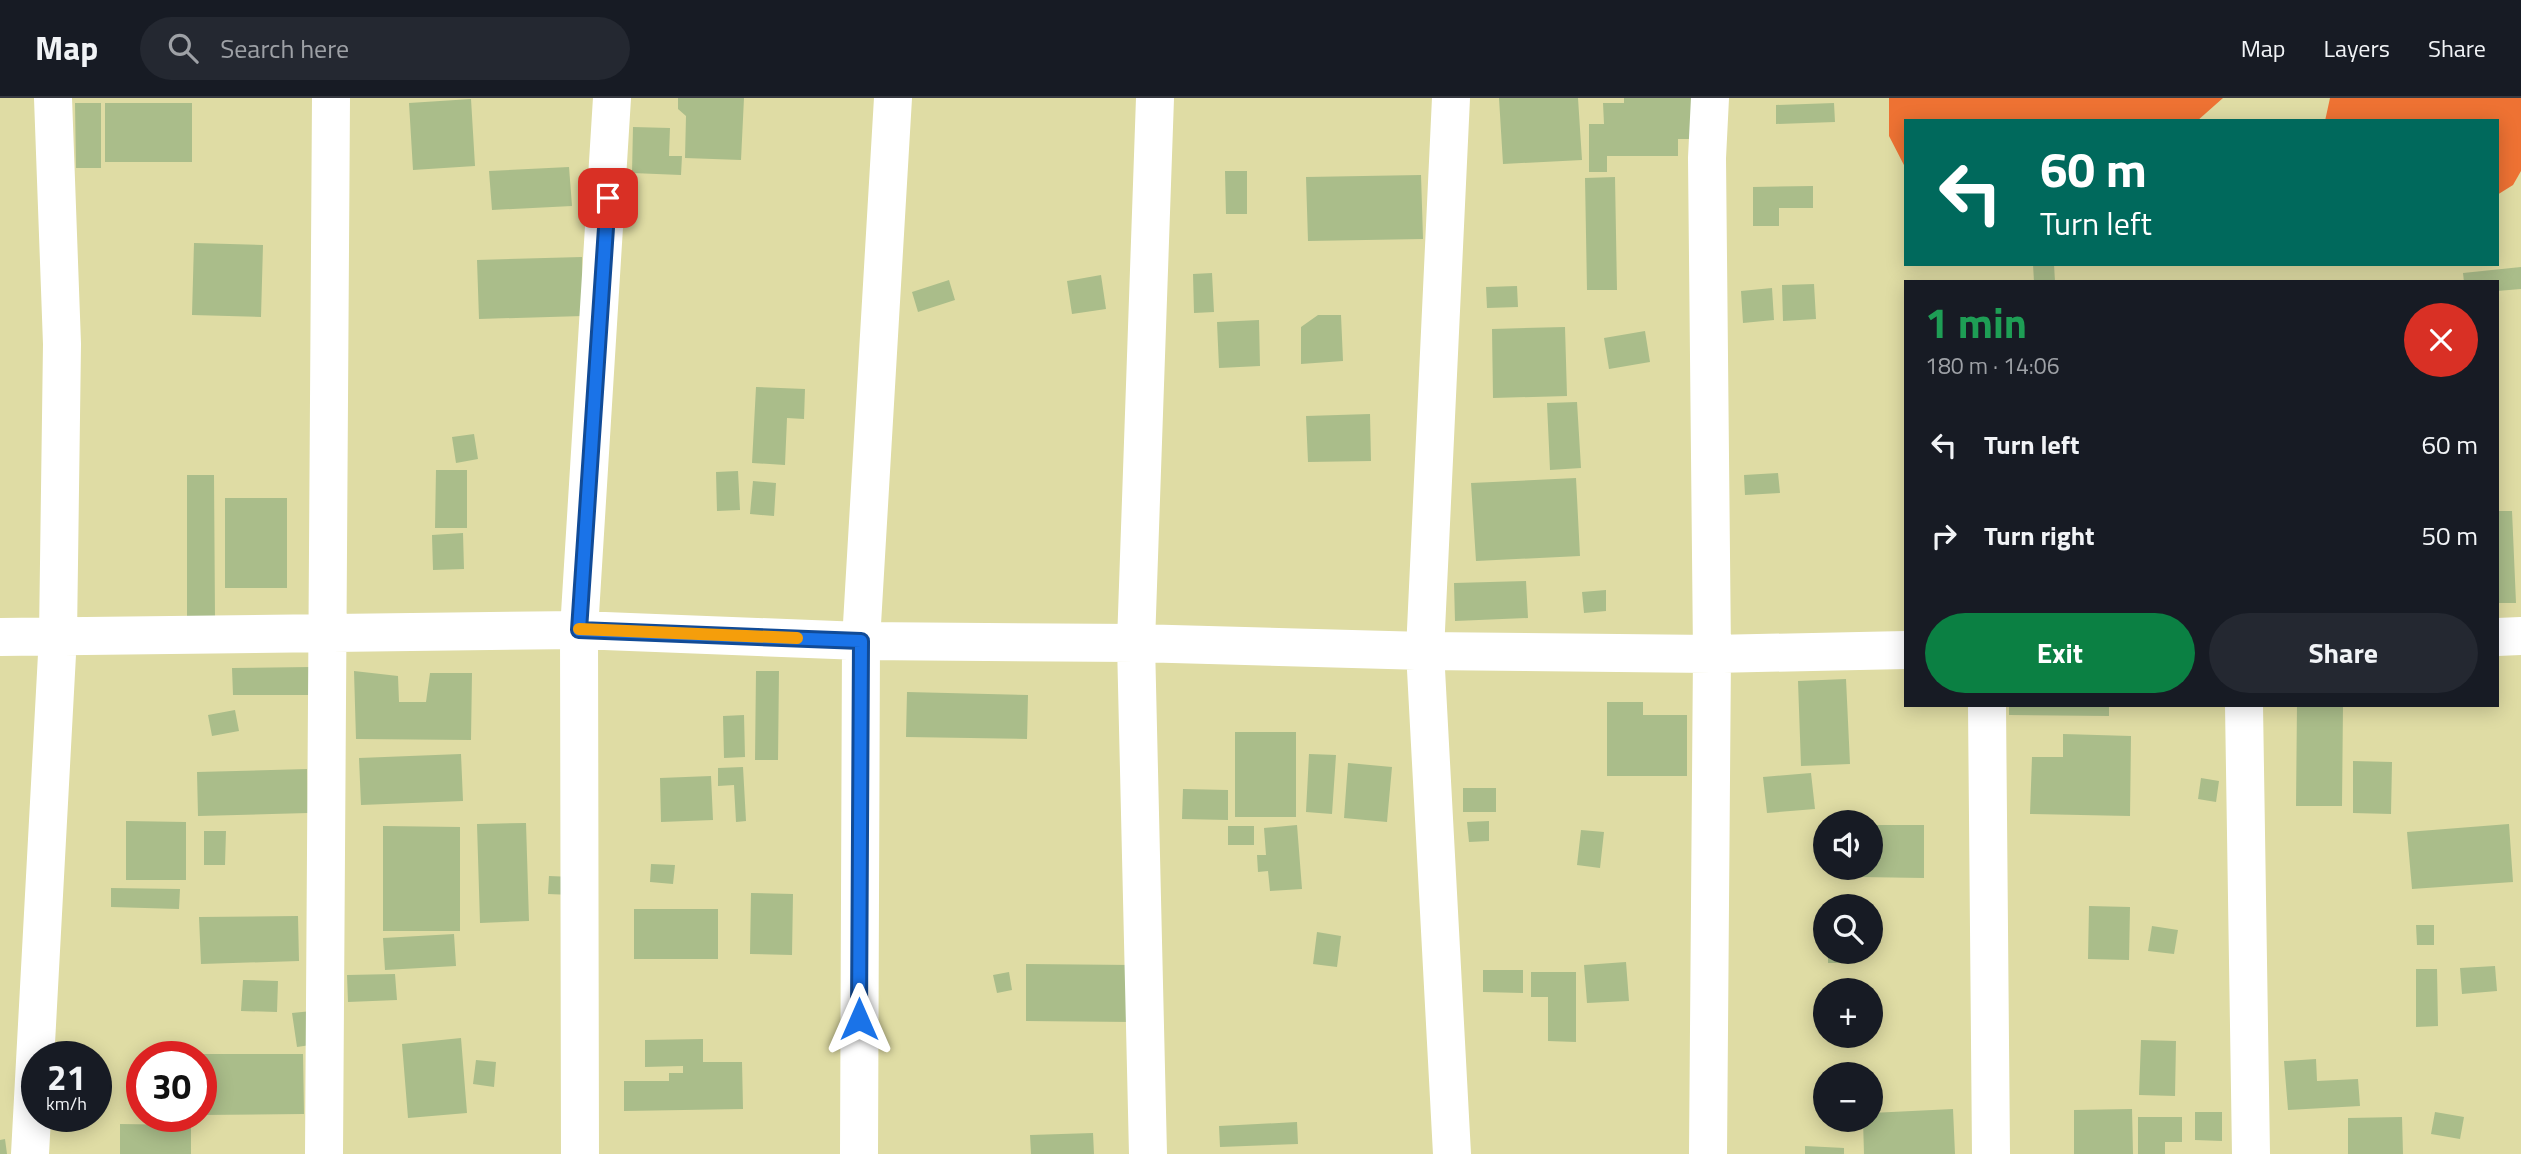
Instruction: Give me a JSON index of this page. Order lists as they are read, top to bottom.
{
  "page": {
    "header": "Map",
    "search": "Search here",
    "nav": ["Map", "Layers", "Share"],
    "turn": ["60 m", "Turn left"],
    "heading": ["1 min", "180 m · 14:06"],
    "list": [
      {
        "name": "Turn left",
        "value": "60 m"
      },
      {
        "name": "Turn right",
        "value": "50 m"
      }
    ],
    "buttons": ["Exit", "Share"],
    "map_buttons": ["+", "−"],
    "speed": "21 km/h",
    "limit": "30"
  }
}
